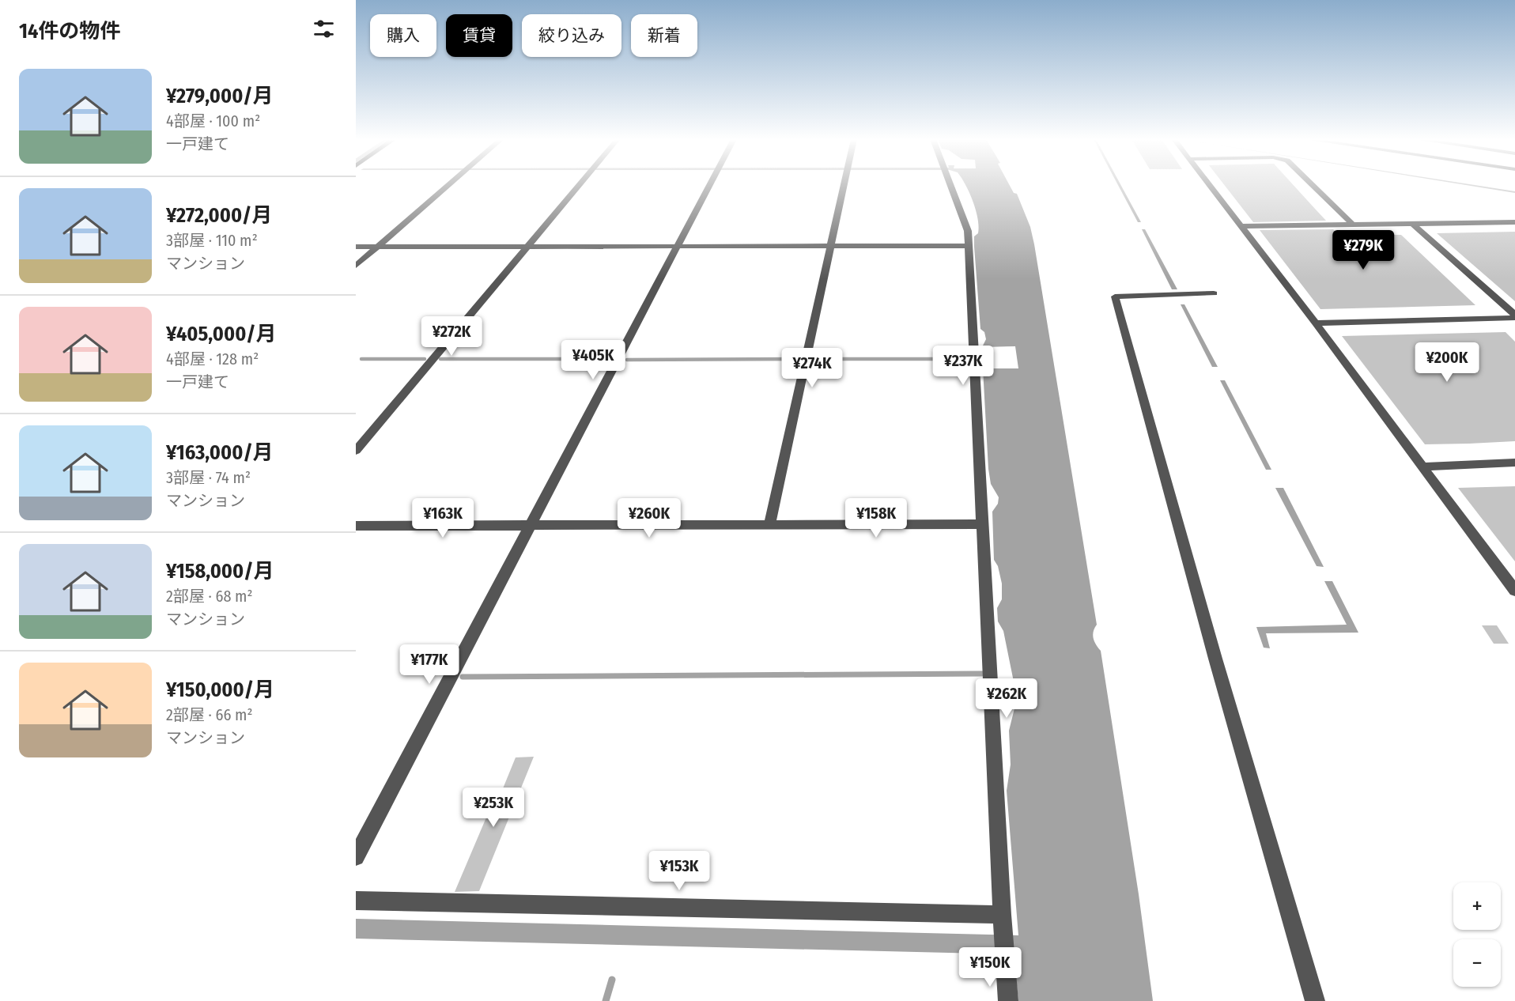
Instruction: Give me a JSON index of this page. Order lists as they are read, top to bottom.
{
  "page": {
    "heading": "14件の物件",
    "chip": [
      "購入",
      "賃貸",
      "絞り込み",
      "新着"
    ],
    "list": [
      {
        "name": "¥279,000/月",
        "note": "4部屋 · 100 m² · 一戸建て"
      },
      {
        "name": "¥272,000/月",
        "note": "3部屋 · 110 m² · マンション"
      },
      {
        "name": "¥405,000/月",
        "note": "4部屋 · 128 m² · 一戸建て"
      },
      {
        "name": "¥163,000/月",
        "note": "3部屋 · 74 m² · マンション"
      },
      {
        "name": "¥158,000/月",
        "note": "2部屋 · 68 m² · マンション"
      },
      {
        "name": "¥150,000/月",
        "note": "2部屋 · 66 m² · マンション"
      }
    ],
    "price": [
      "¥279K",
      "¥272K",
      "¥405K",
      "¥200K",
      "¥237K",
      "¥274K",
      "¥163K",
      "¥260K",
      "¥158K",
      "¥177K",
      "¥262K",
      "¥253K",
      "¥153K",
      "¥150K"
    ],
    "map_buttons": ["+", "−"]
  }
}
